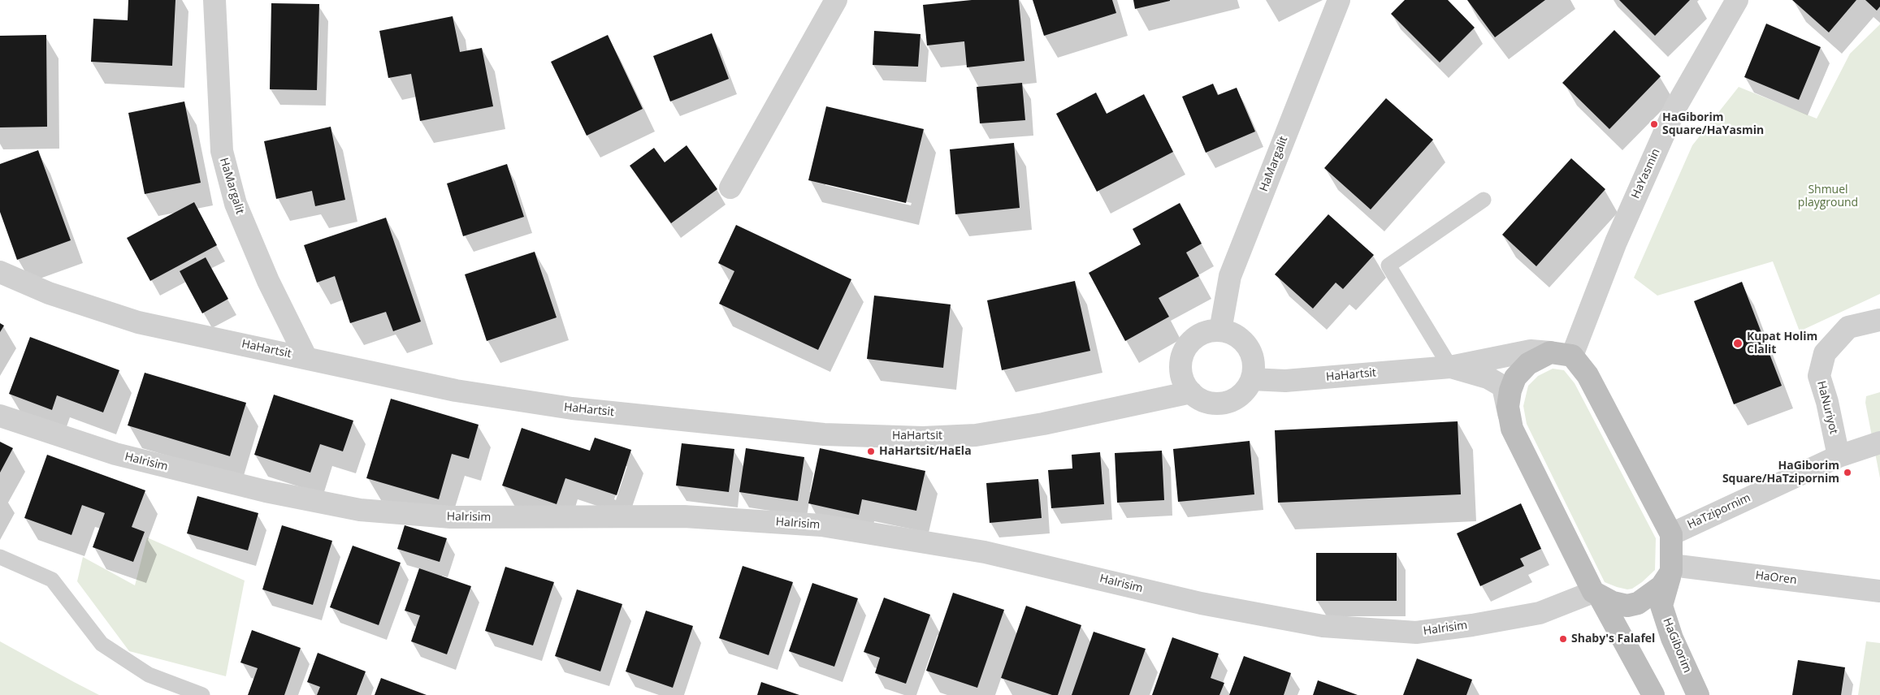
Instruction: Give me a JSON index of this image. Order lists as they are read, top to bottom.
{
  "streets": {
    "street": [
      "HaMargalit",
      "HaYasmin",
      "HaHartsit",
      "HaNuriyot",
      "HaIrisim",
      "HaTzipornim",
      "HaOren",
      "HaGiborim"
    ]
  },
  "crossings": [
    ["HaMargalit", "HaHartsit"],
    ["HaNuriyot", "HaTzipornim"],
    ["HaTzipornim", "HaGiborim"],
    ["HaOren", "HaGiborim"]
  ],
  "parks": ["Shmuel playground"],
  "places": [
    "HaGiborim Square/HaYasmin",
    "Kupat Holim Clalit",
    "HaHartsit/HaEla",
    "HaGiborim Square/HaTzipornim",
    "Shaby's Falafel"
  ]
}
